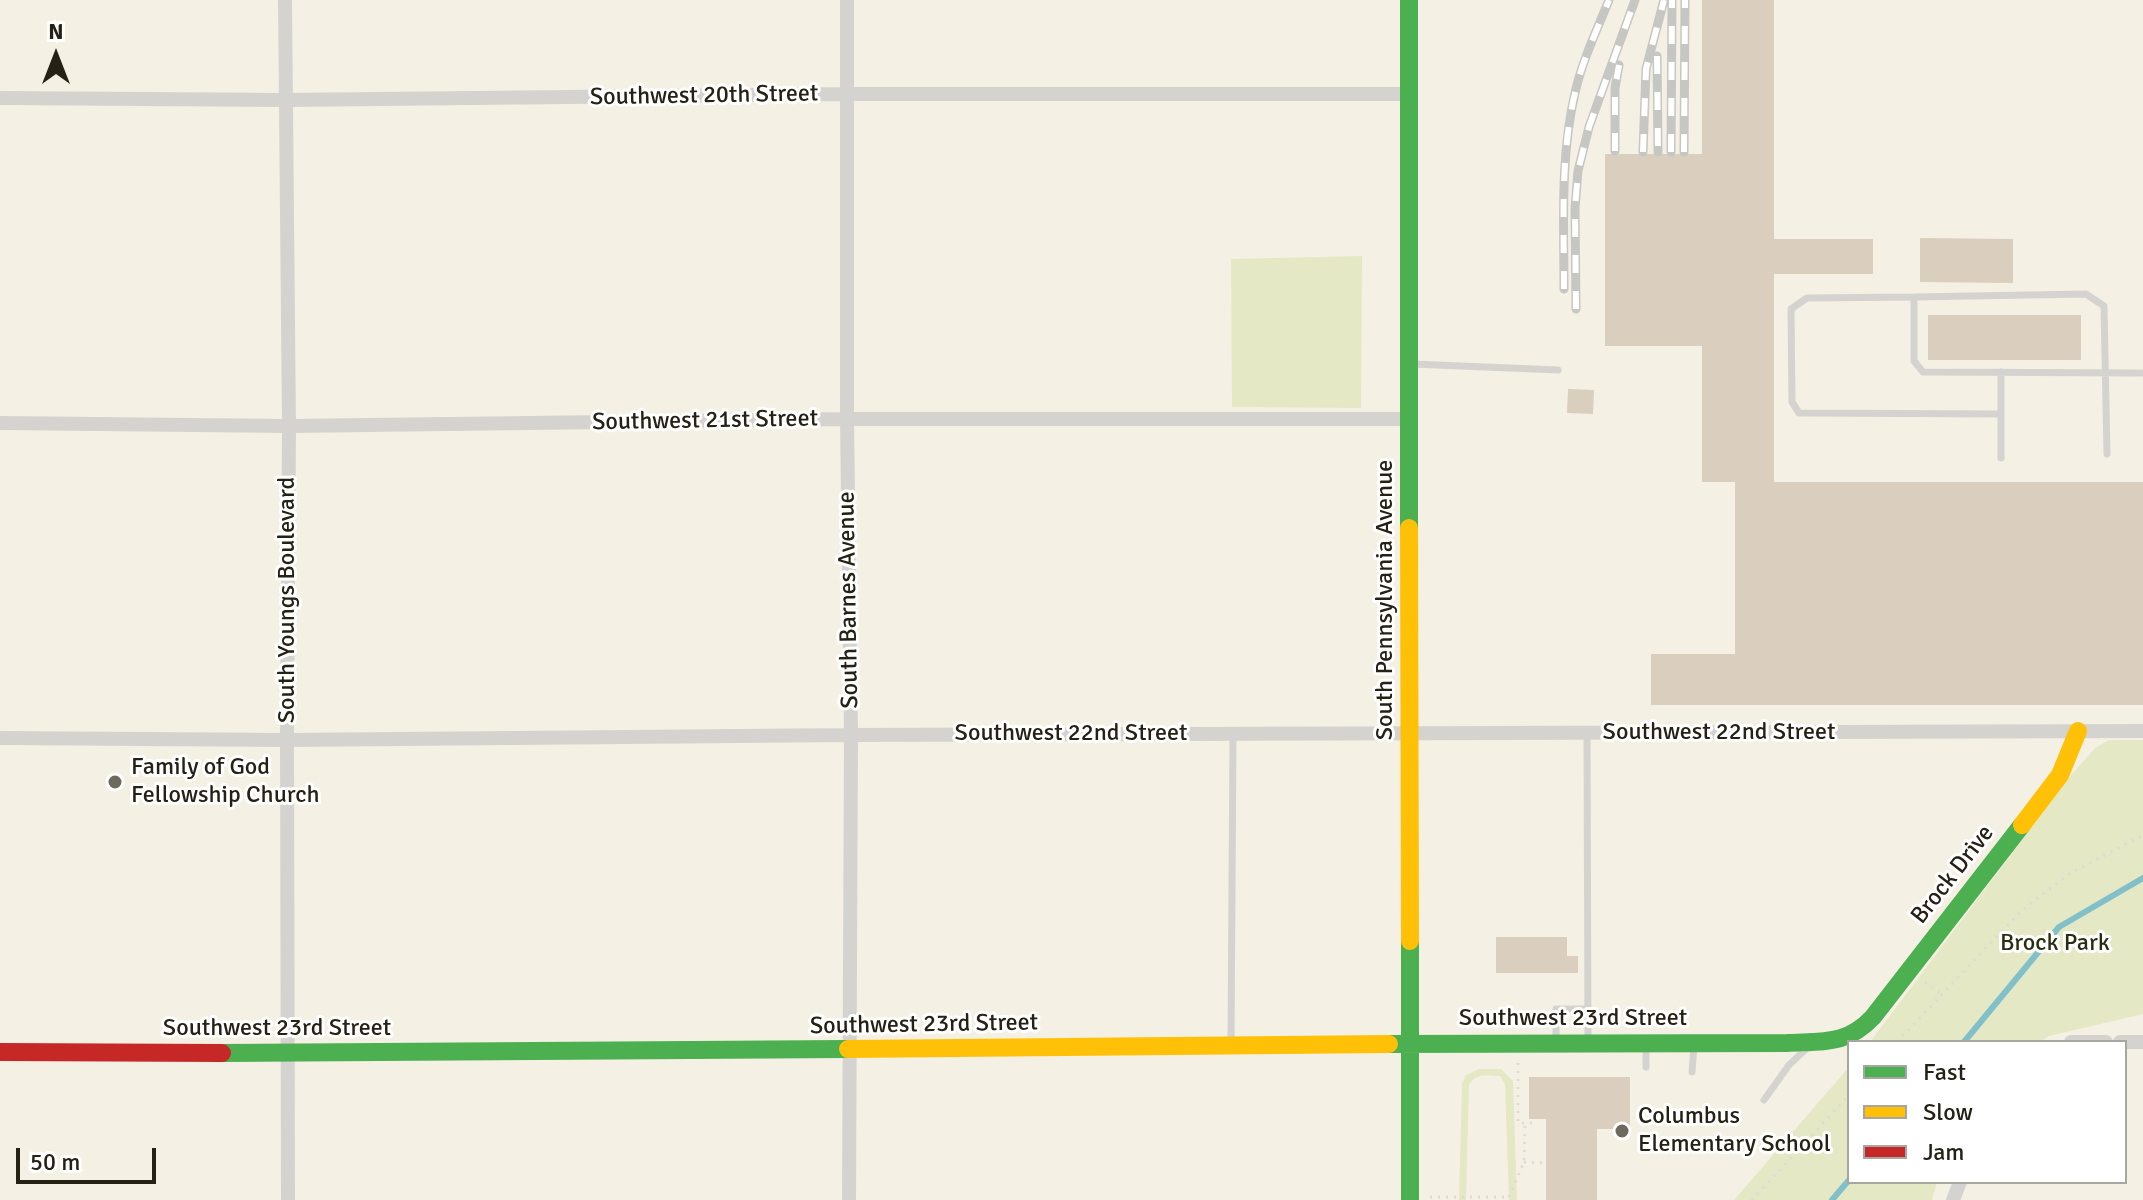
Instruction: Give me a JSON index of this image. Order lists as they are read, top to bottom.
{
  "streets": {
    "street": [
      "Southwest 20th Street",
      "Southwest 21st Street",
      "South Youngs Boulevard",
      "South Barnes Avenue",
      "South Pennsylvania Avenue",
      "Southwest 22nd Street",
      "Brock Drive",
      "Southwest 23rd Street"
    ]
  },
  "crossings": [
    ["Southwest 20th Street", "South Youngs Boulevard"],
    ["Southwest 20th Street", "South Barnes Avenue"],
    ["Southwest 20th Street", "South Pennsylvania Avenue"],
    ["Southwest 21st Street", "South Youngs Boulevard"],
    ["Southwest 21st Street", "South Barnes Avenue"],
    ["Southwest 21st Street", "South Pennsylvania Avenue"],
    ["South Youngs Boulevard", "Southwest 22nd Street"],
    ["South Youngs Boulevard", "Southwest 23rd Street"],
    ["South Barnes Avenue", "Southwest 22nd Street"],
    ["South Barnes Avenue", "Southwest 23rd Street"],
    ["South Pennsylvania Avenue", "Southwest 22nd Street"],
    ["South Pennsylvania Avenue", "Southwest 23rd Street"],
    ["Southwest 22nd Street", "Brock Drive"],
    ["Brock Drive", "Southwest 23rd Street"]
  ],
  "parks": ["Brock Park"],
  "places": ["Family of God Fellowship Church", "Columbus Elementary School"],
  "legend": ["Fast", "Slow", "Jam"],
  "scale_bar": "50 m",
  "north": "top"
}
